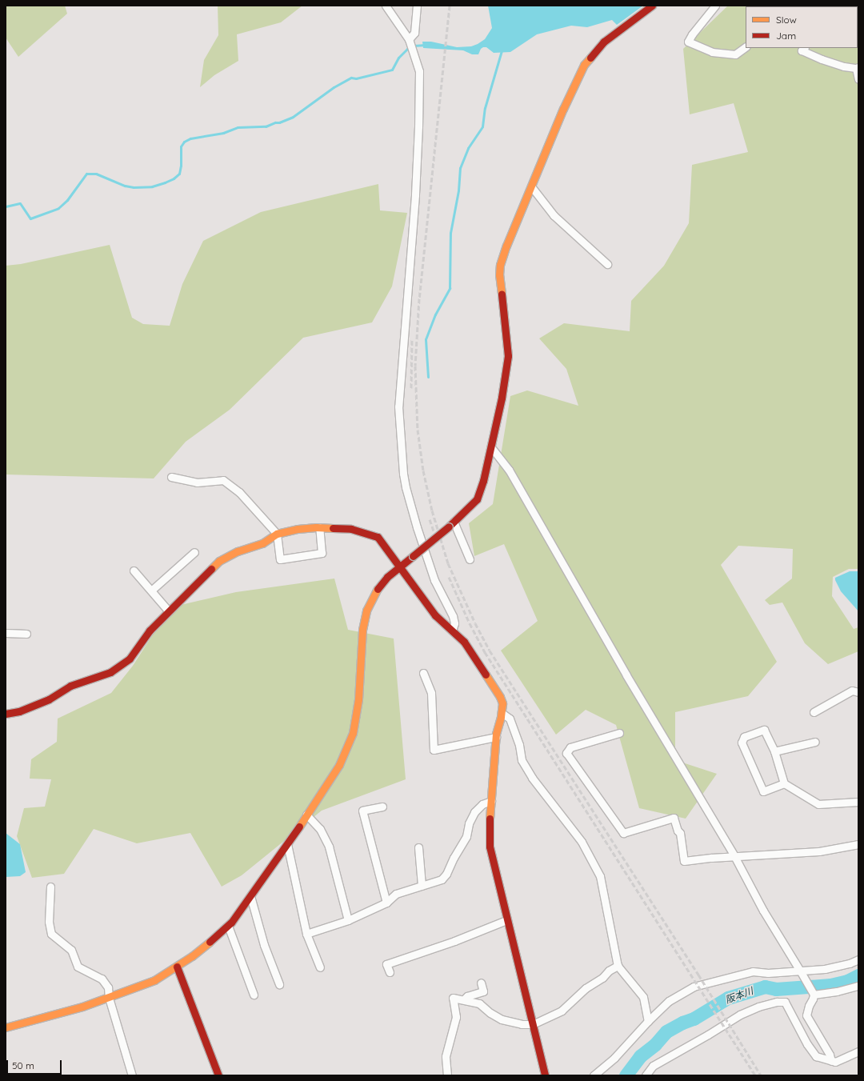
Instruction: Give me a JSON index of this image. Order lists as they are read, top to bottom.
{
  "water": ["阪本川"],
  "legend": ["Slow", "Jam"],
  "scale_bar": "50 m"
}
